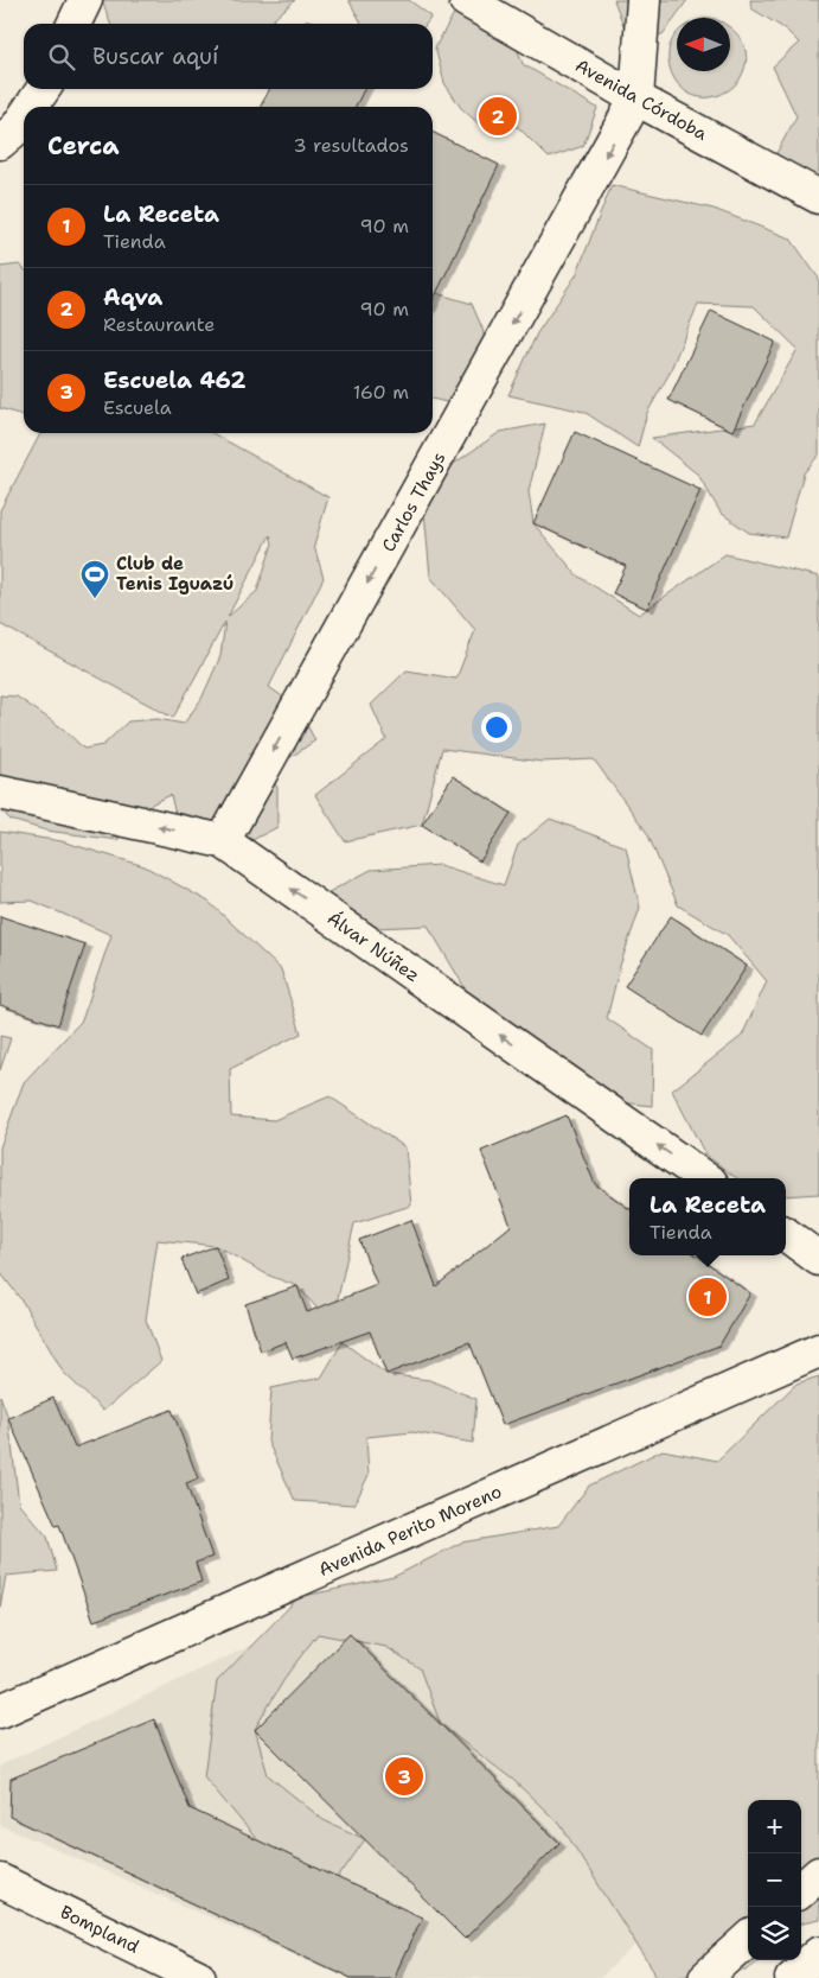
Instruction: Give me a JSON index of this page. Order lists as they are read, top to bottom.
{
  "streets": {
    "street": [
      "Avenida Córdoba",
      "Carlos Thays",
      "Álvar Núñez",
      "Avenida Perito Moreno",
      "Bompland"
    ]
  },
  "crossings": [
    ["Avenida Córdoba", "Carlos Thays"],
    ["Carlos Thays", "Álvar Núñez"]
  ],
  "one_way": ["Carlos Thays", "Álvar Núñez"],
  "places": {
    "sports": ["Club de Tenis Iguazú"]
  },
  "north": "left",
  "page": {
    "search": "Buscar aquí",
    "pins": ["2", "1", "3"],
    "heading": ["Cerca", "3 resultados"],
    "list": [
      {
        "mark": "1",
        "name": "La Receta",
        "note": "Tienda",
        "value": "90 m"
      },
      {
        "mark": "2",
        "name": "Aqva",
        "note": "Restaurante",
        "value": "90 m"
      },
      {
        "mark": "3",
        "name": "Escuela 462",
        "note": "Escuela",
        "value": "160 m"
      }
    ],
    "popup": ["La Receta", "Tienda"],
    "map_buttons": ["+", "−"]
  }
}
